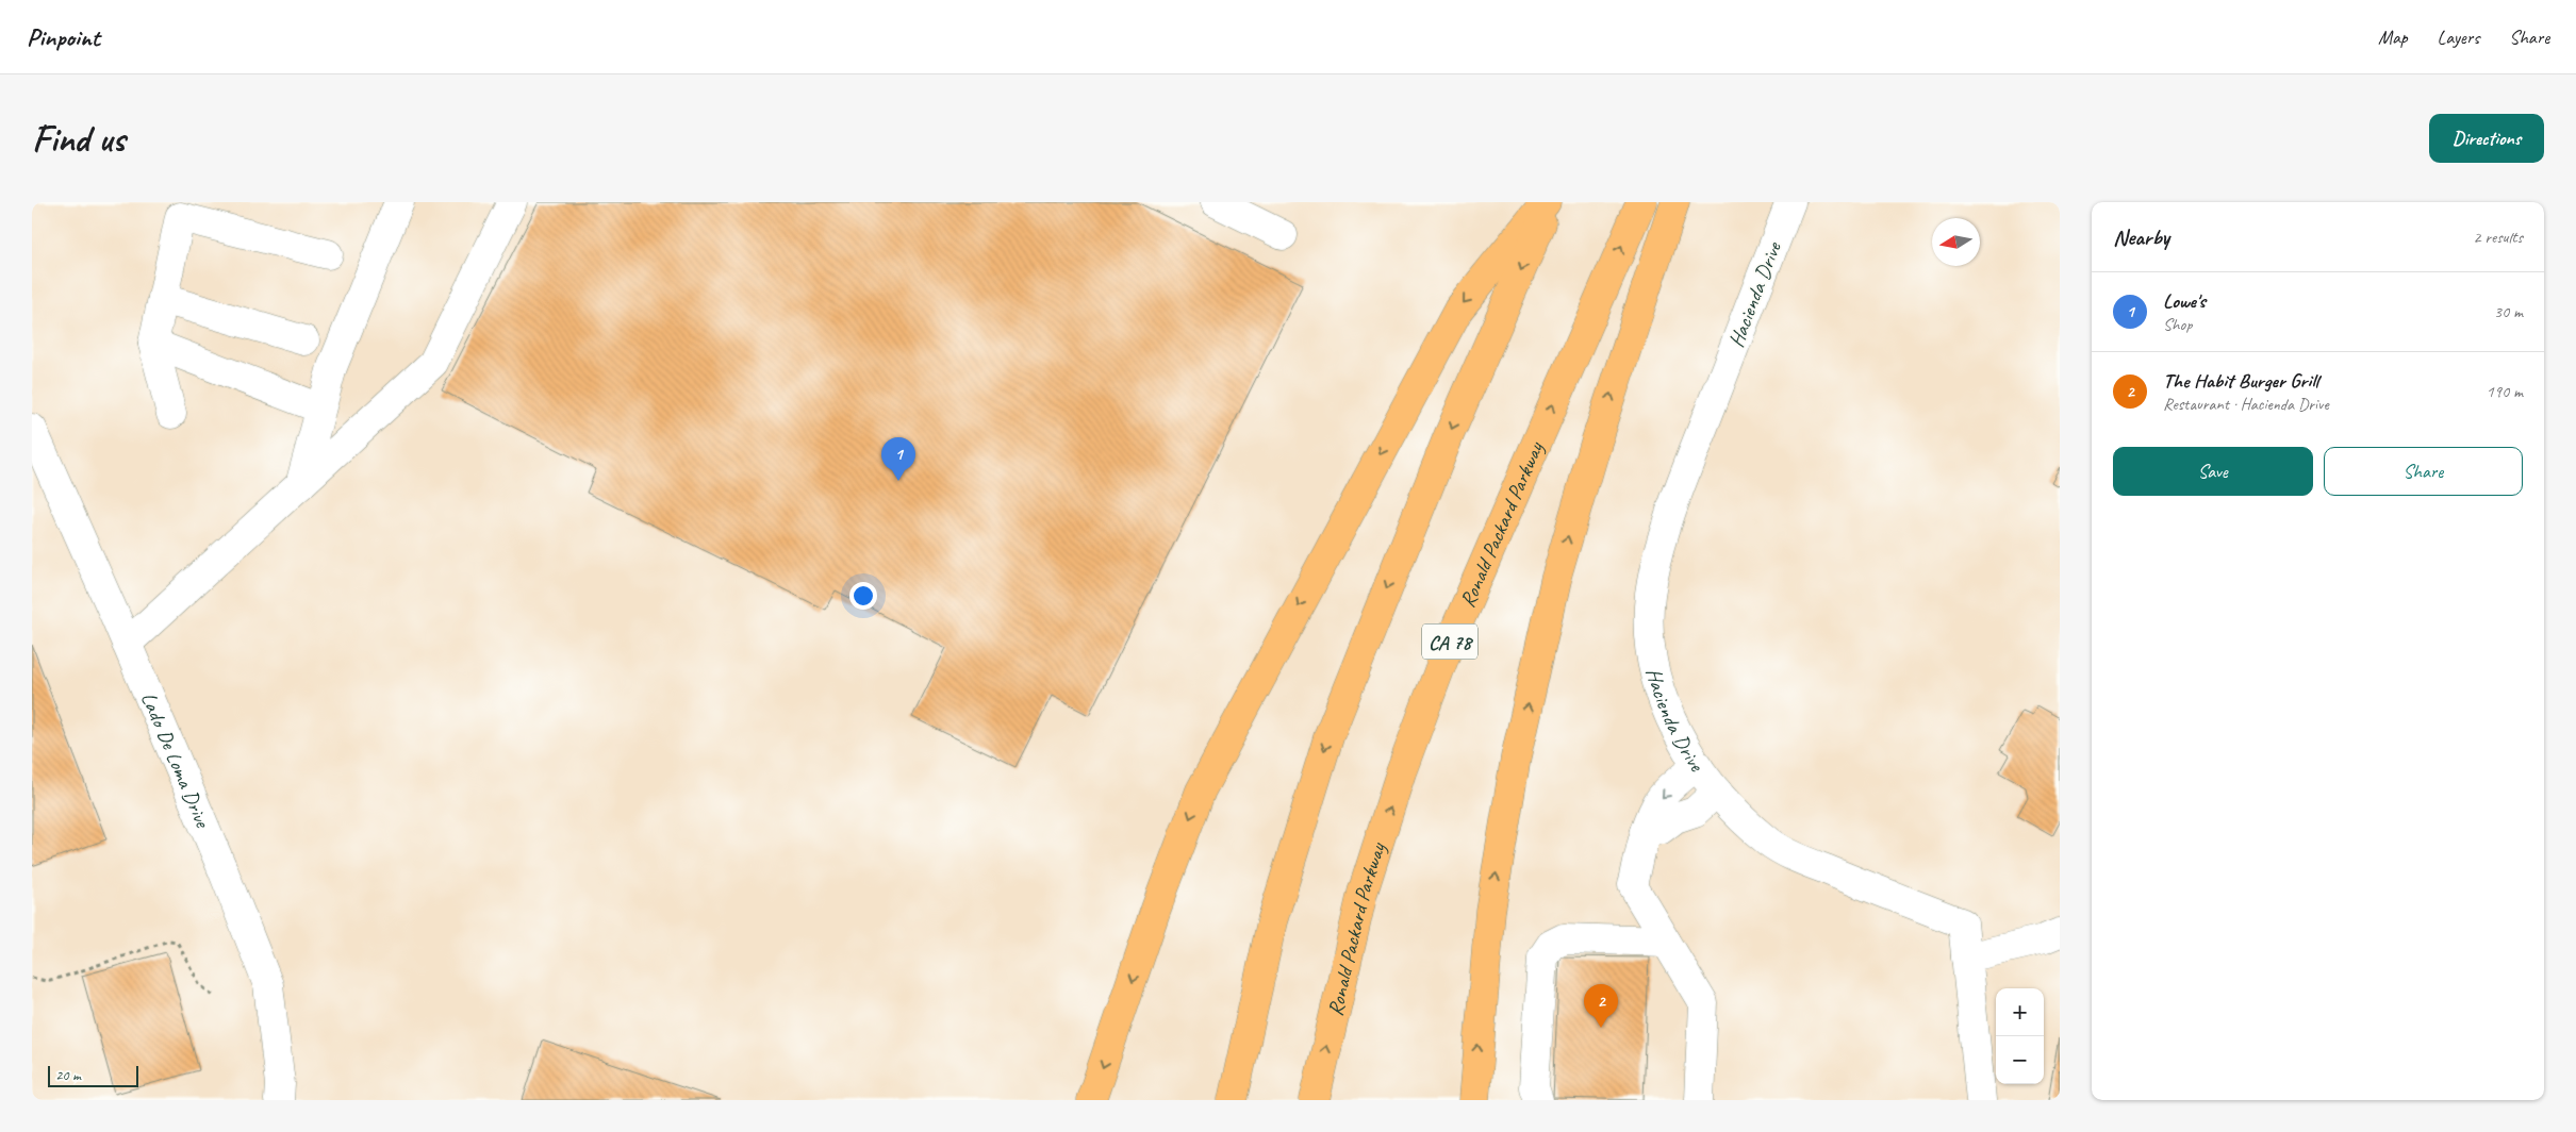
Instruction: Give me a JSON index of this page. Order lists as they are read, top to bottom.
{
  "streets": {
    "highway": ["Ronald Packard Parkway", "CA 78"],
    "street": ["Hacienda Drive", "Lado De Loma Drive"]
  },
  "scale_bar": "20 m",
  "north": "left",
  "page": {
    "header": "Pinpoint",
    "nav": ["Map", "Layers", "Share"],
    "buttons": [
      "Directions",
      ["Save", "Share"]
    ],
    "title": "Find us",
    "heading": ["Nearby", "2 results"],
    "list": [
      {
        "mark": "1",
        "name": "Lowe's",
        "note": "Shop",
        "value": "30 m"
      },
      {
        "mark": "2",
        "name": "The Habit Burger Grill",
        "note": "Restaurant · Hacienda Drive",
        "value": "190 m"
      }
    ],
    "pins": ["1", "2"],
    "map_buttons": ["+", "−"],
    "scale": "20 m"
  }
}
